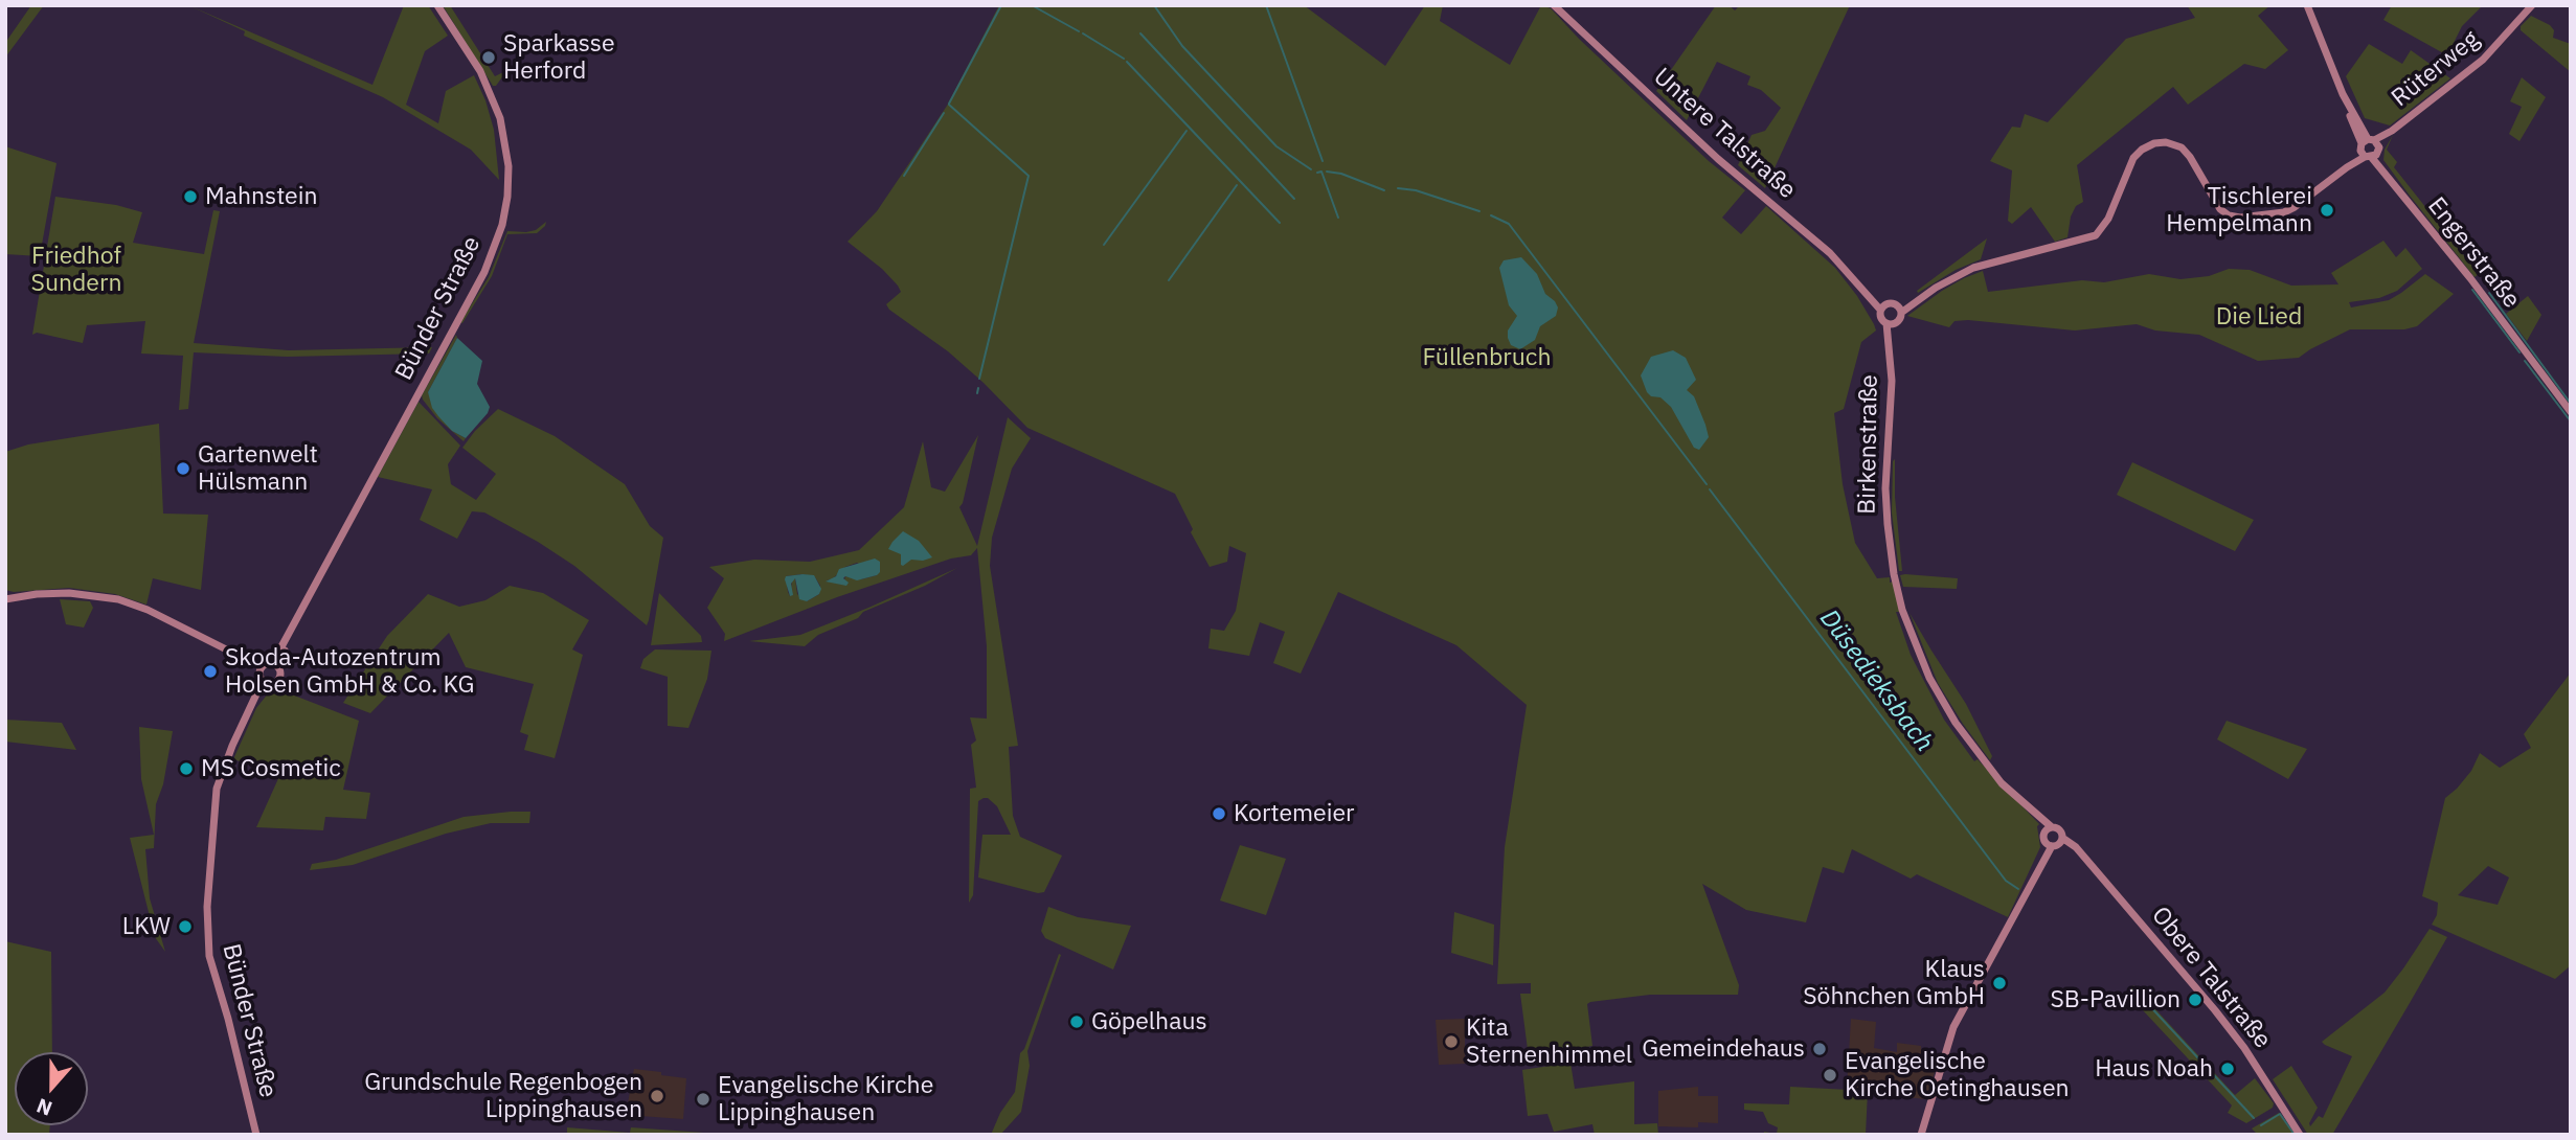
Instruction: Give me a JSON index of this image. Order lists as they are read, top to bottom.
{
  "streets": {
    "street": [
      "Rüterweg",
      "Untere Talstraße",
      "Engerstraße",
      "Bünder Straße",
      "Birkenstraße",
      "Obere Talstraße"
    ]
  },
  "crossings": [
    ["Rüterweg", "Engerstraße"],
    ["Untere Talstraße", "Birkenstraße"],
    ["Birkenstraße", "Obere Talstraße"]
  ],
  "water": ["Düsedieksbach"],
  "parks": ["Friedhof Sundern", "Die Lied", "Füllenbruch"],
  "places": [
    "Sparkasse Herford",
    "Mahnstein",
    "Tischlerei Hempelmann",
    "Gartenwelt Hülsmann",
    "Skoda-Autozentrum Holsen GmbH & Co. KG",
    "MS Cosmetic",
    "Kortemeier",
    "LKW",
    "Klaus Söhnchen GmbH",
    "SB-Pavillion",
    "Göpelhaus",
    "Kita Sternenhimmel",
    "Gemeindehaus",
    "Haus Noah",
    "Evangelische Kirche Oetinghausen",
    "Grundschule Regenbogen Lippinghausen",
    "Evangelische Kirche Lippinghausen"
  ],
  "north": "bottom"
}
